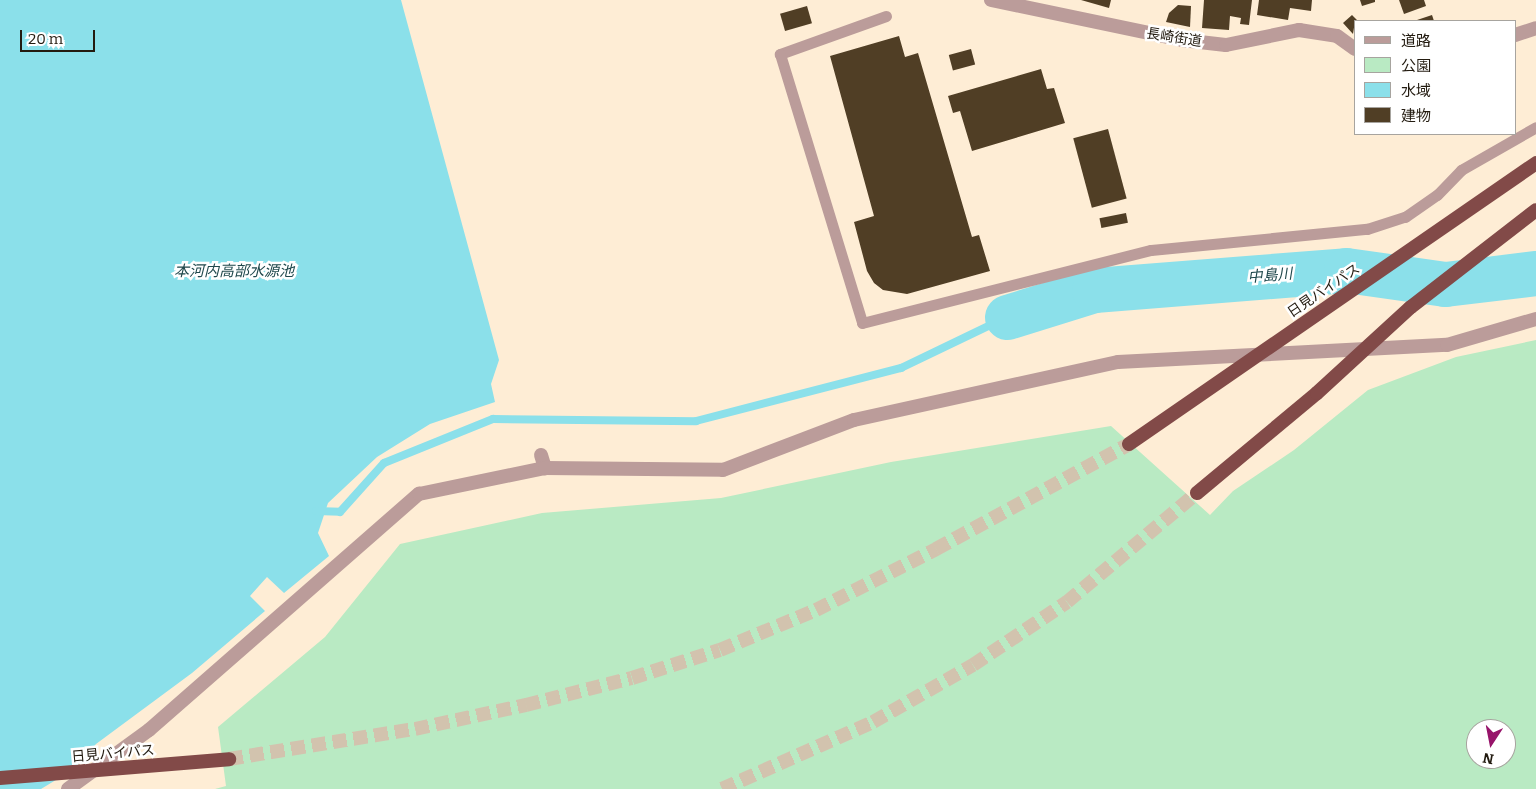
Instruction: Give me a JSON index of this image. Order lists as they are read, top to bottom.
{
  "streets": {
    "highway": ["日見バイパス"],
    "street": ["長崎街道"]
  },
  "water": ["本河内高部水源池", "中島川"],
  "legend": [
    "道路",
    "公園",
    "水域",
    "建物"
  ],
  "scale_bar": "20 m",
  "north": "bottom"
}
